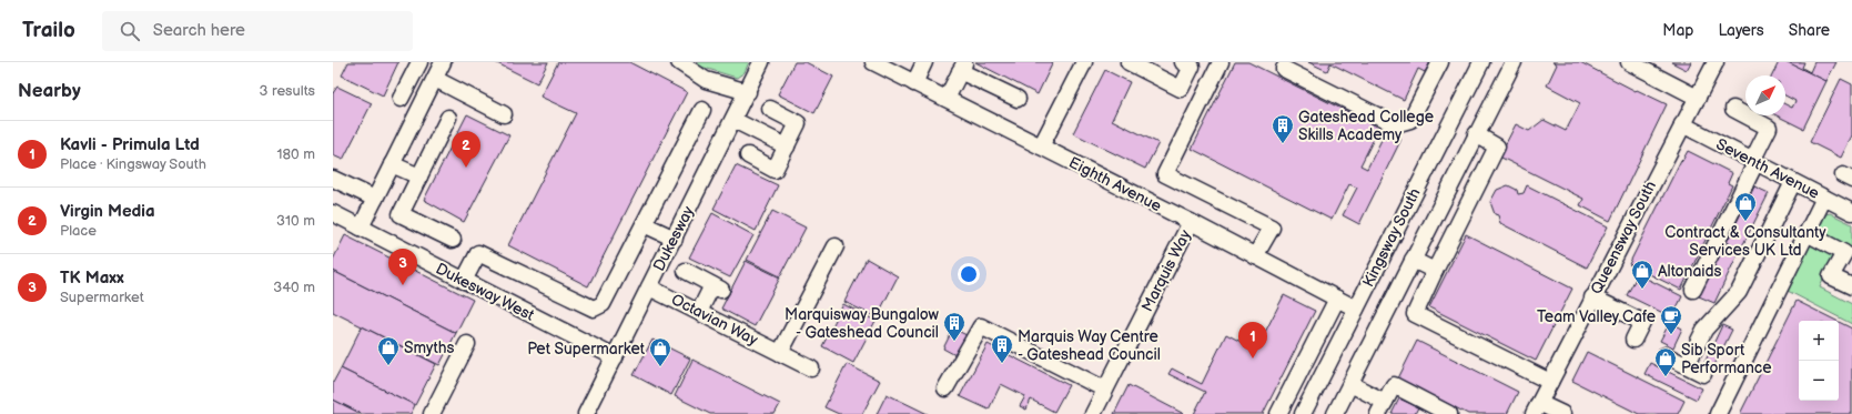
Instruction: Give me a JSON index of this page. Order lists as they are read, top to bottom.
{
  "streets": {
    "street": [
      "Seventh Avenue",
      "Eighth Avenue",
      "Kingsway South",
      "Queensway South",
      "Dukesway",
      "Marquis Way",
      "Dukesway West",
      "Octavian Way"
    ]
  },
  "crossings": [
    ["Seventh Avenue", "Queensway South"],
    ["Eighth Avenue", "Kingsway South"],
    ["Eighth Avenue", "Marquis Way"],
    ["Dukesway", "Dukesway West"],
    ["Dukesway", "Octavian Way"]
  ],
  "places": {
    "building": ["Gateshead College Skills Academy", "Marquisway Bungalow - Gateshead Council", "Marquis Way Centre - Gateshead Council"],
    "shop": [
      "Contract & Consultanty Services UK Ltd",
      "Altonaids",
      "Smyths",
      "Pet Supermarket",
      "Sib Sport Performance"
    ],
    "cafe": ["Team Valley Cafe"]
  },
  "north": "top right",
  "page": {
    "header": "Trailo",
    "search": "Search here",
    "nav": ["Map", "Layers", "Share"],
    "heading": ["Nearby", "3 results"],
    "list": [
      {
        "mark": "1",
        "name": "Kavli - Primula Ltd",
        "note": "Place · Kingsway South",
        "value": "180 m"
      },
      {
        "mark": "2",
        "name": "Virgin Media",
        "note": "Place",
        "value": "310 m"
      },
      {
        "mark": "3",
        "name": "TK Maxx",
        "note": "Supermarket",
        "value": "340 m"
      }
    ],
    "pins": ["2", "3", "1"],
    "map_buttons": ["+", "−"]
  }
}
